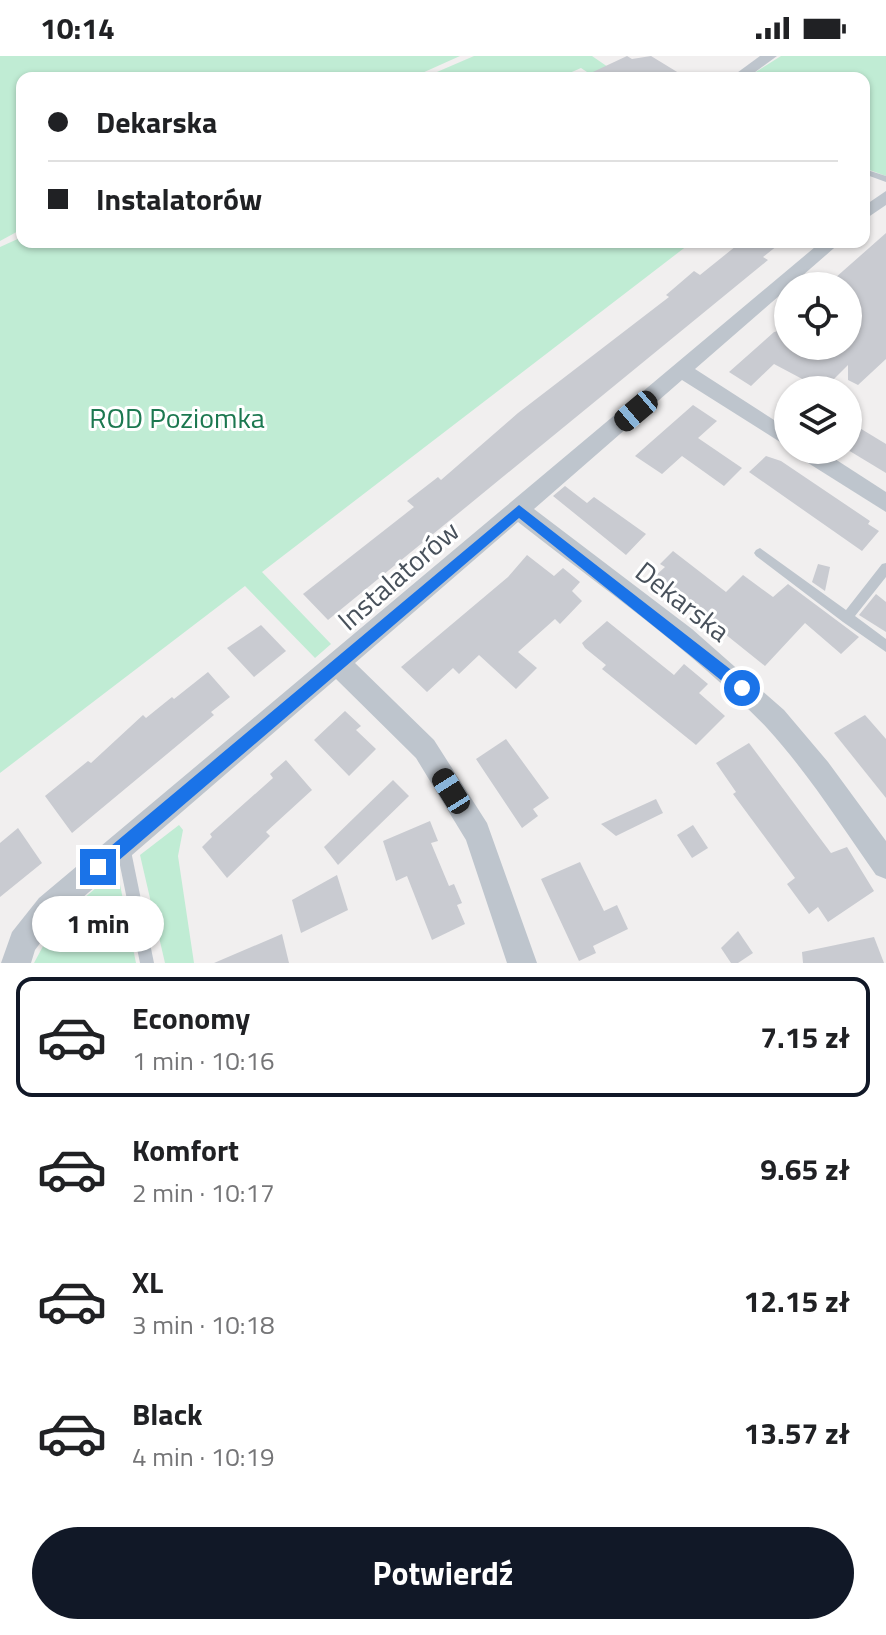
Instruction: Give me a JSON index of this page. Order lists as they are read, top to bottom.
{
  "streets": {
    "street": ["Instalatorów", "Dekarska"]
  },
  "crossings": [
    ["Instalatorów", "Dekarska"]
  ],
  "parks": ["ROD Poziomka"],
  "page": {
    "status": "10:14",
    "banner": ["Dekarska", "Instalatorów"],
    "bubble": "1 min",
    "list": [
      {
        "name": "Economy",
        "note": "1 min · 10:16",
        "value": "7.15 zł"
      },
      {
        "name": "Komfort",
        "note": "2 min · 10:17",
        "value": "9.65 zł"
      },
      {
        "name": "XL",
        "note": "3 min · 10:18",
        "value": "12.15 zł"
      },
      {
        "name": "Black",
        "note": "4 min · 10:19",
        "value": "13.57 zł"
      }
    ],
    "buttons": "Potwierdź"
  }
}
